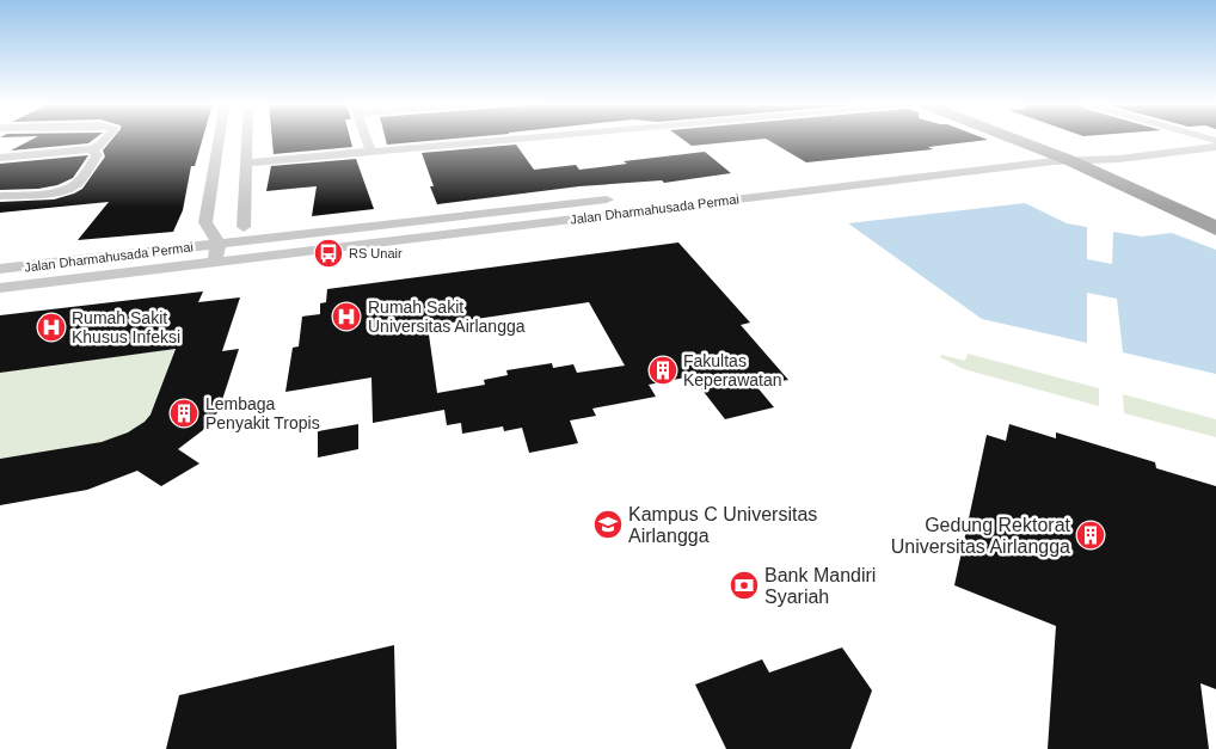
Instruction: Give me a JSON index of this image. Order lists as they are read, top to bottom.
{
  "streets": {
    "street": ["Jalan Dharmahusada Permai"]
  },
  "places": {
    "bus stop": ["RS Unair"],
    "hospital": ["Rumah Sakit Universitas Airlangga", "Rumah Sakit Khusus Infeksi"],
    "building": ["Fakultas Keperawatan", "Lembaga Penyakit Tropis", "Gedung Rektorat Universitas Airlangga"],
    "school or university": ["Kampus C Universitas Airlangga"],
    "bank": ["Bank Mandiri Syariah"]
  }
}
